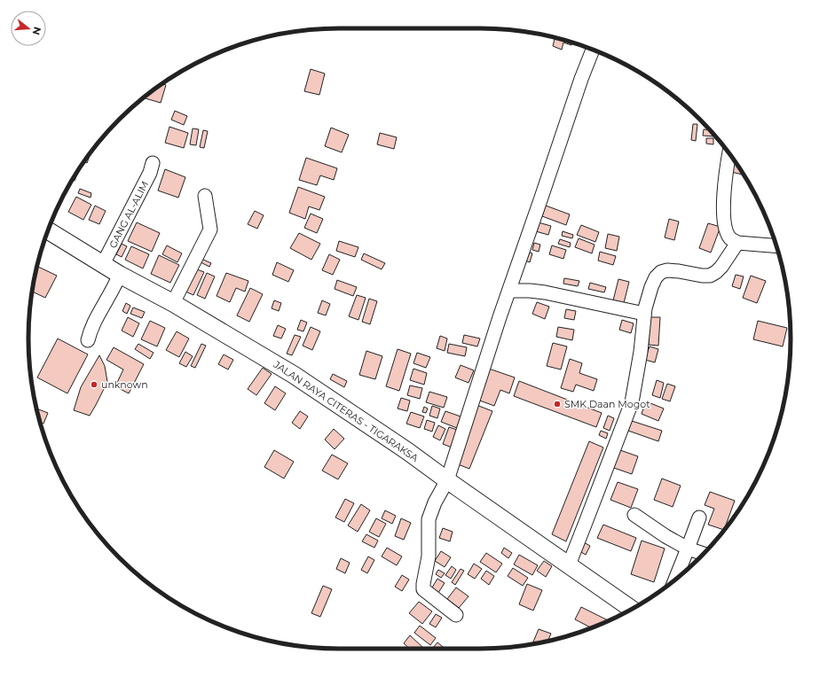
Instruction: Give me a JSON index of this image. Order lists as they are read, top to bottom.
{
  "streets": {
    "main road": ["JALAN RAYA CITERAS - TIGARAKSA"],
    "street": ["GANG AL-ALIM"]
  },
  "crossings": [
    ["GANG AL-ALIM", "JALAN RAYA CITERAS - TIGARAKSA"]
  ],
  "places": ["unknown", "SMK Daan Mogot"],
  "north": "right"
}
